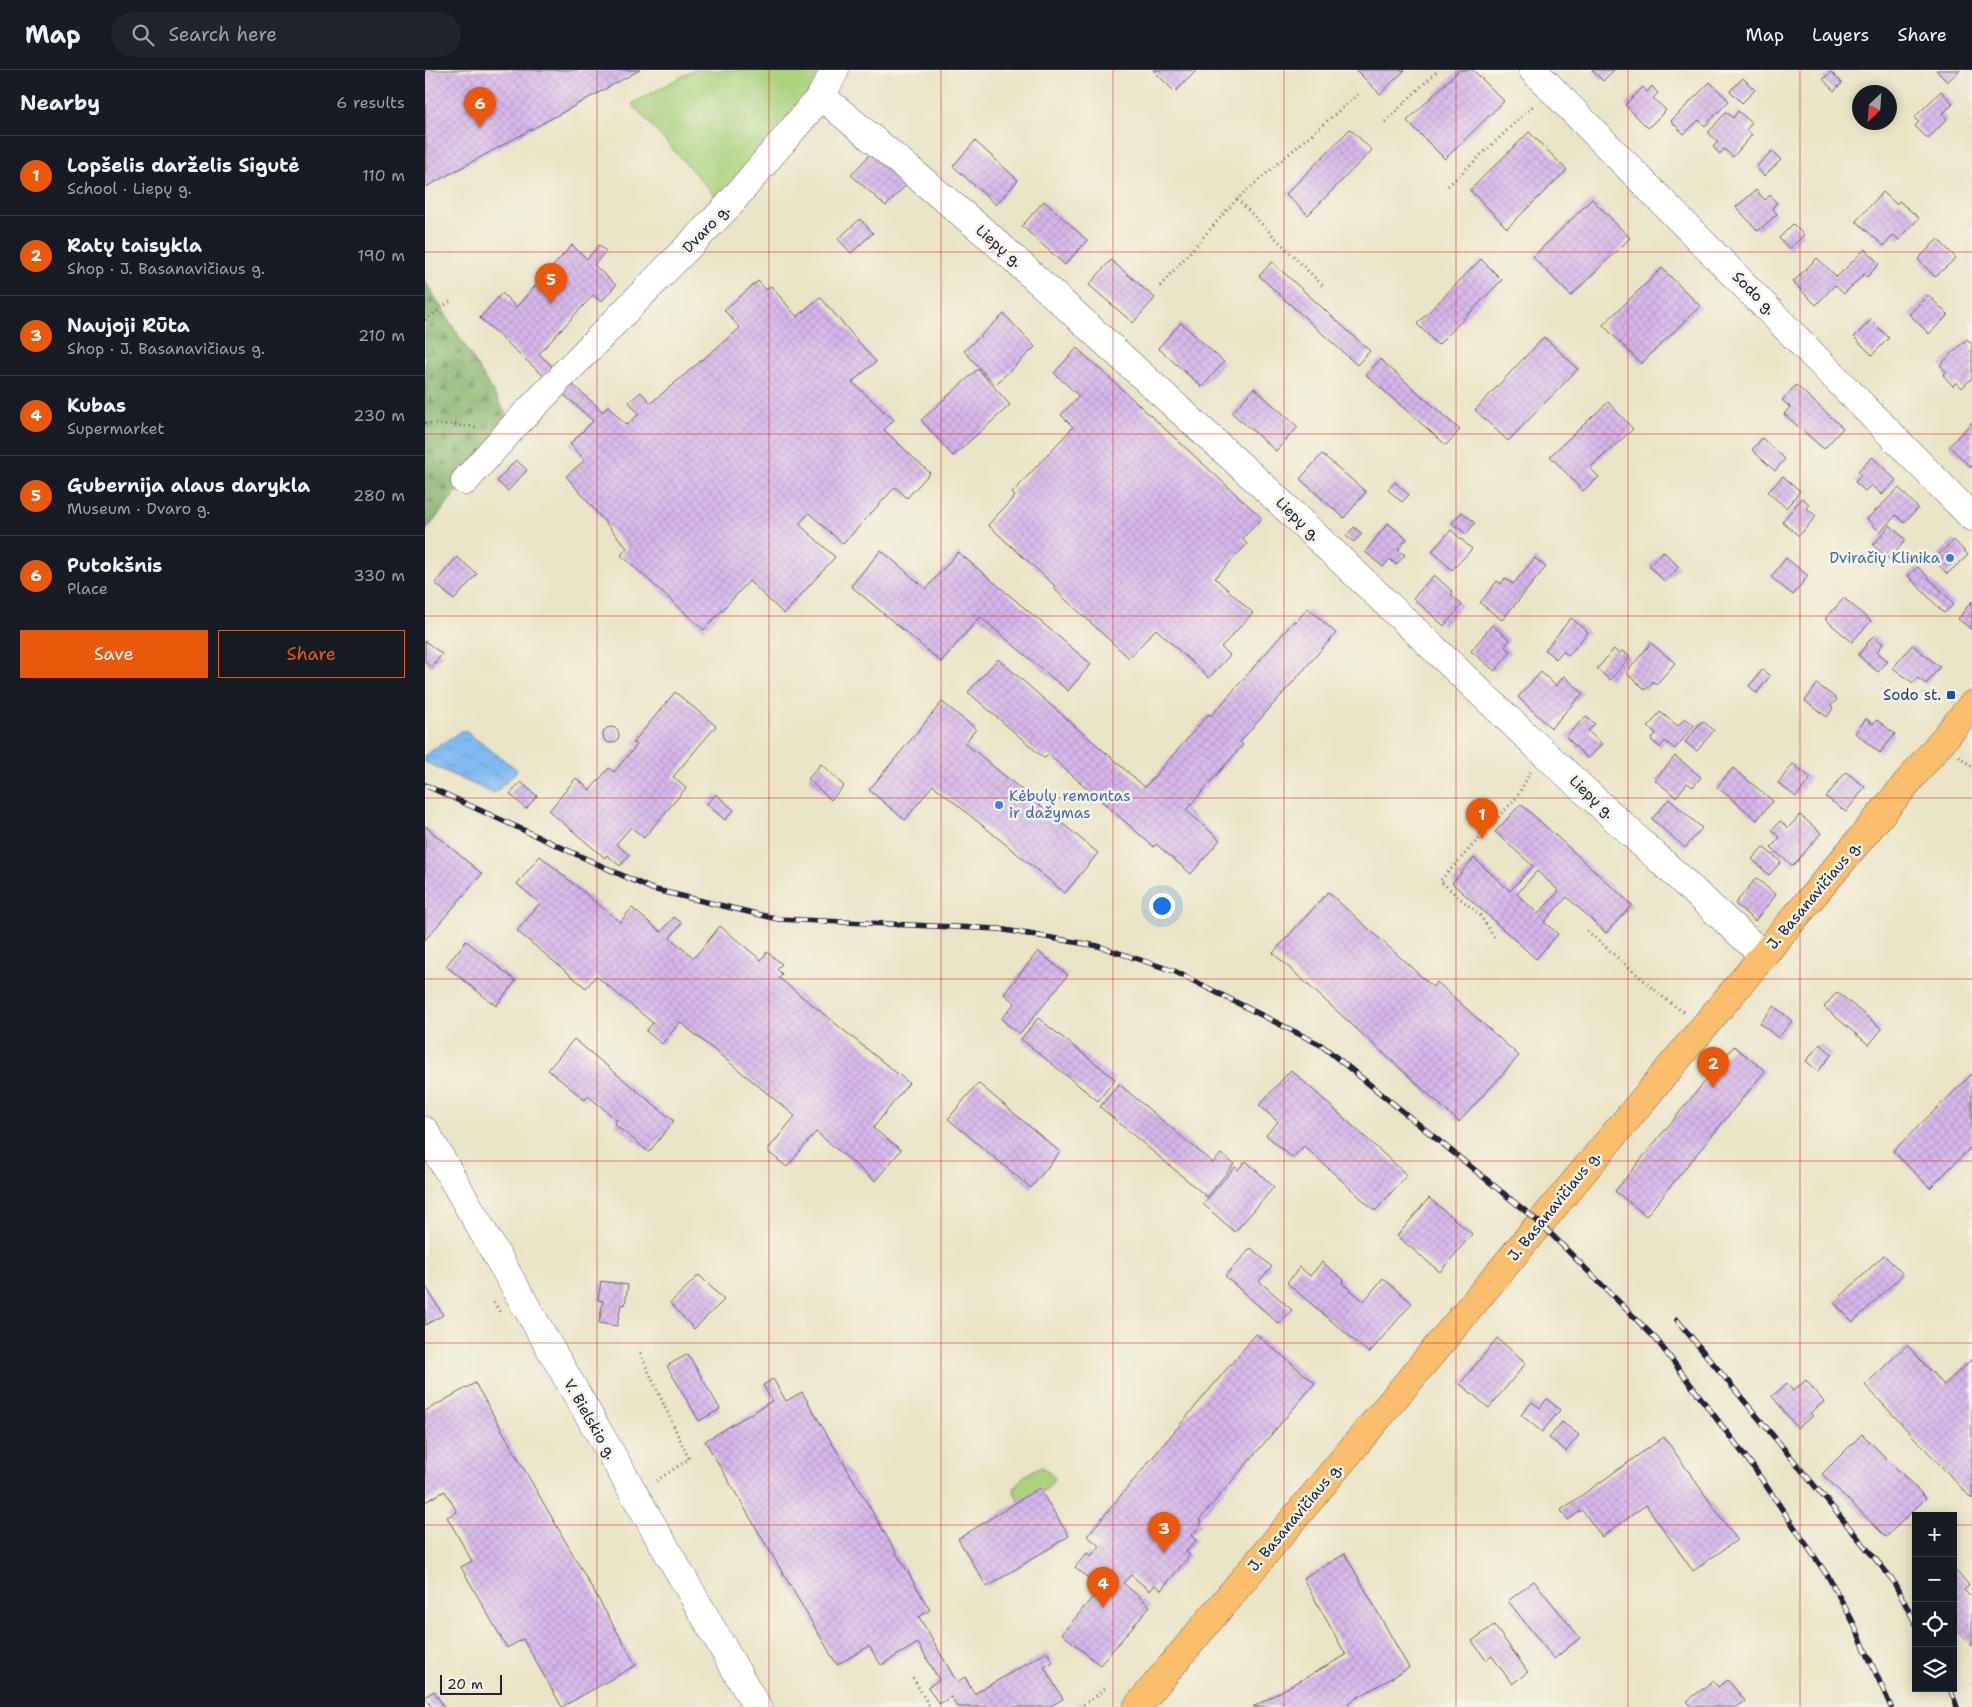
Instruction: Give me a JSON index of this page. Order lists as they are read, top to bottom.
{
  "streets": {
    "main road": ["J. Basanavičiaus g."],
    "street": [
      "Dvaro g.",
      "Liepų g.",
      "Sodo g.",
      "V. Bielskio g."
    ]
  },
  "crossings": [
    ["Dvaro g.", "Liepų g."],
    ["Liepų g.", "J. Basanavičiaus g."]
  ],
  "places": {
    "other": ["Dviračių Klinika", "Kėbulų remontas ir dažymas"],
    "transit": ["Sodo st."]
  },
  "scale_bar": "20 m",
  "north": "bottom left",
  "page": {
    "header": "Map",
    "search": "Search here",
    "nav": ["Map", "Layers", "Share"],
    "heading": ["Nearby", "6 results"],
    "pins": [
      "6",
      "5",
      "1",
      "2",
      "3",
      "4"
    ],
    "list": [
      {
        "mark": "1",
        "name": "Lopšelis darželis Sigutė",
        "note": "School · Liepų g.",
        "value": "110 m"
      },
      {
        "mark": "2",
        "name": "Ratų taisykla",
        "note": "Shop · J. Basanavičiaus g.",
        "value": "190 m"
      },
      {
        "mark": "3",
        "name": "Naujoji Rūta",
        "note": "Shop · J. Basanavičiaus g.",
        "value": "210 m"
      },
      {
        "mark": "4",
        "name": "Kubas",
        "note": "Supermarket",
        "value": "230 m"
      },
      {
        "mark": "5",
        "name": "Gubernija alaus darykla",
        "note": "Museum · Dvaro g.",
        "value": "280 m"
      },
      {
        "mark": "6",
        "name": "Putokšnis",
        "note": "Place",
        "value": "330 m"
      }
    ],
    "buttons": ["Save", "Share"],
    "map_buttons": ["+", "−"],
    "scale": "20 m"
  }
}
